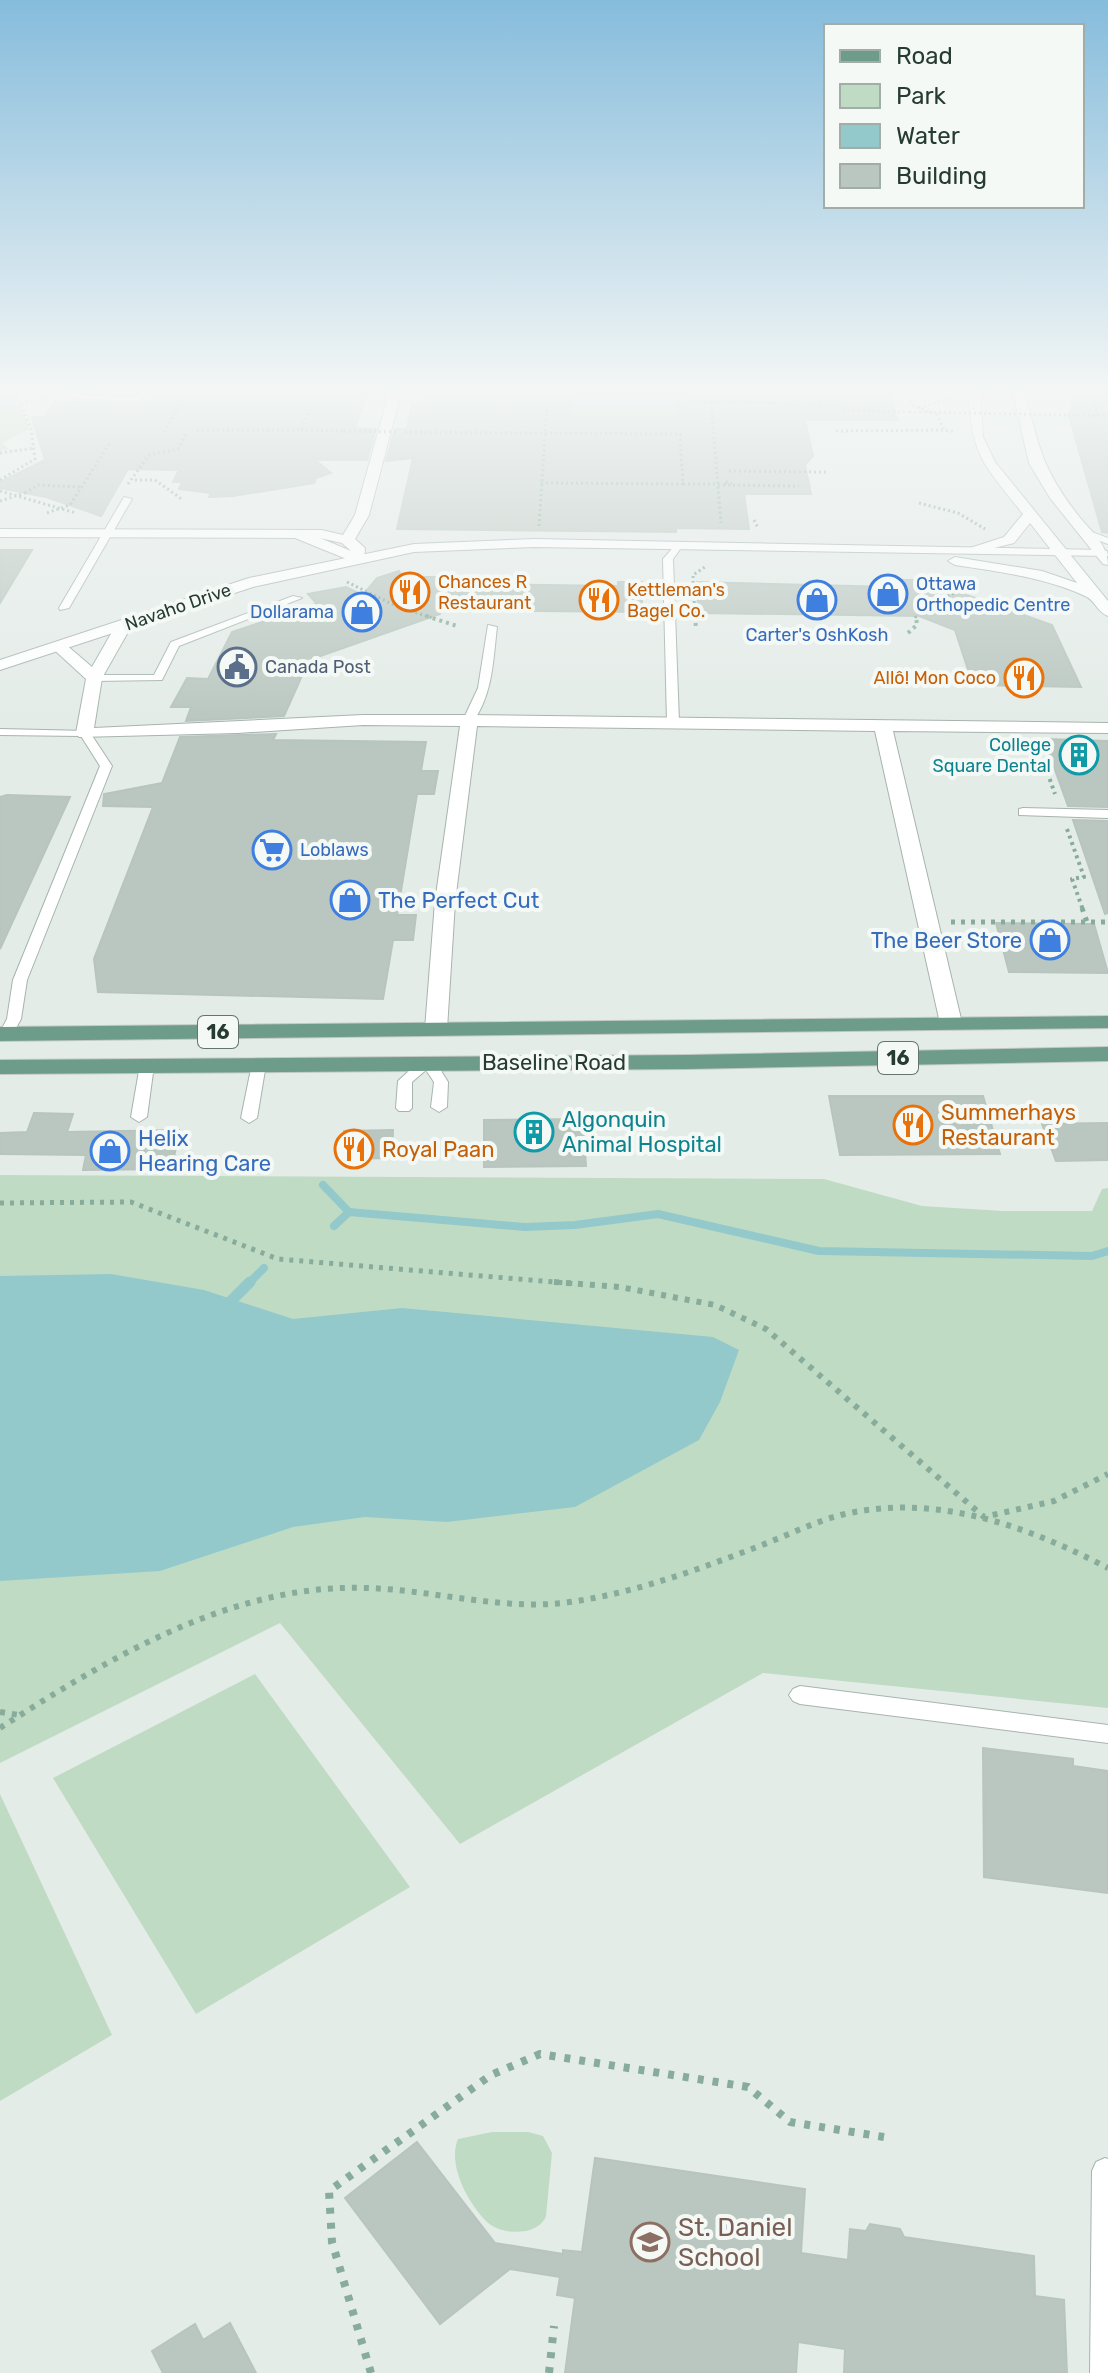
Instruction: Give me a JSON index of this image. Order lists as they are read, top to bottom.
{
  "streets": {
    "main road": ["16", "Baseline Road"],
    "street": ["Navaho Drive"]
  },
  "places": {
    "restaurant": [
      "Chances R Restaurant",
      "Kettleman's Bagel Co.",
      "Allô! Mon Coco",
      "Summerhays Restaurant",
      "Royal Paan"
    ],
    "shop": [
      "Ottawa Orthopedic Centre",
      "Carter's OshKosh",
      "Dollarama",
      "The Perfect Cut",
      "The Beer Store",
      "Helix Hearing Care"
    ],
    "public building": ["Canada Post"],
    "building": ["College Square Dental", "Algonquin Animal Hospital"],
    "supermarket": ["Loblaws"],
    "school or university": ["St. Daniel School"]
  },
  "legend": [
    "Road",
    "Park",
    "Water",
    "Building"
  ]
}
